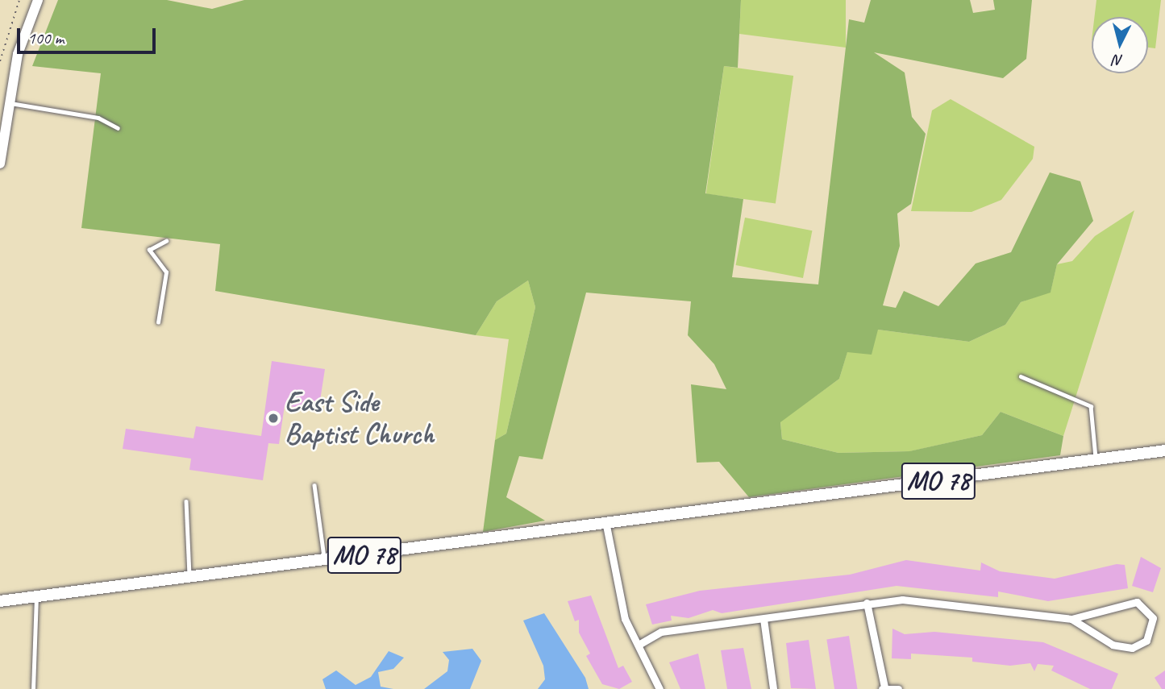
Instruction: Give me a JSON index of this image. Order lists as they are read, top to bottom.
{
  "streets": {
    "main road": ["MO 78"]
  },
  "places": ["East Side Baptist Church"],
  "scale_bar": "100 m",
  "north": "bottom"
}
